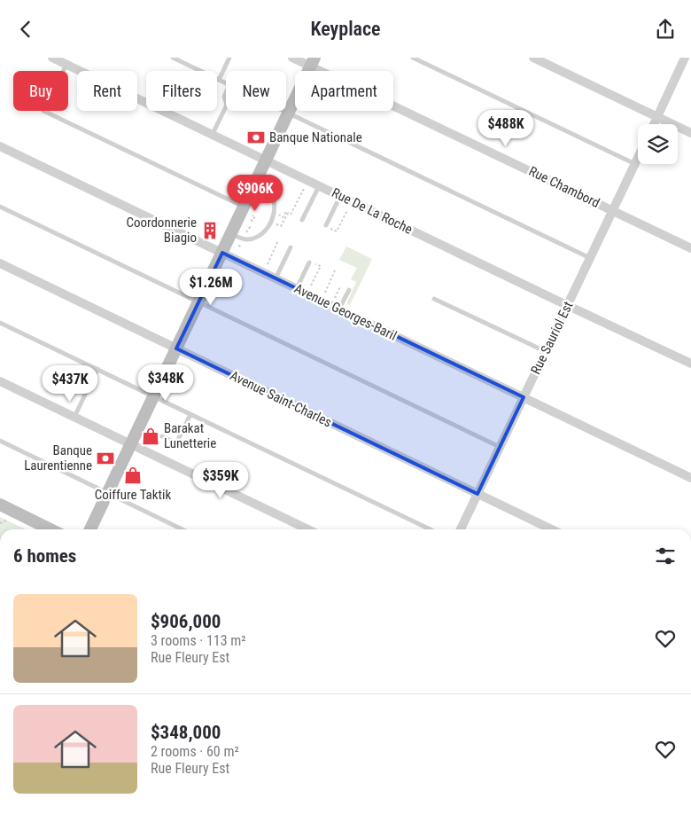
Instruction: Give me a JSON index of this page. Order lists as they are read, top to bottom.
{
  "streets": {
    "street": [
      "Rue Chambord",
      "Rue De La Roche",
      "Avenue Georges-Baril",
      "Rue Sauriol Est",
      "Avenue Saint-Charles"
    ]
  },
  "crossings": [
    ["Rue Chambord", "Rue Sauriol Est"],
    ["Rue De La Roche", "Rue Sauriol Est"],
    ["Avenue Georges-Baril", "Rue Sauriol Est"],
    ["Rue Sauriol Est", "Avenue Saint-Charles"]
  ],
  "places": {
    "bank": ["Banque Nationale", "Banque Laurentienne"],
    "building": ["Coordonnerie Biagio"],
    "shop": ["Barakat Lunetterie", "Coiffure Taktik"]
  },
  "page": {
    "header": "Keyplace",
    "chip": [
      "Buy",
      "Rent",
      "Filters",
      "New",
      "Apartment"
    ],
    "price": [
      "$488K",
      "$906K",
      "$1.26M",
      "$348K",
      "$437K",
      "$359K"
    ],
    "heading": "6 homes",
    "list": [
      {
        "name": "$906,000",
        "note": "3 rooms · 113 m² · Rue Fleury Est"
      },
      {
        "name": "$348,000",
        "note": "2 rooms · 60 m² · Rue Fleury Est"
      }
    ]
  }
}
